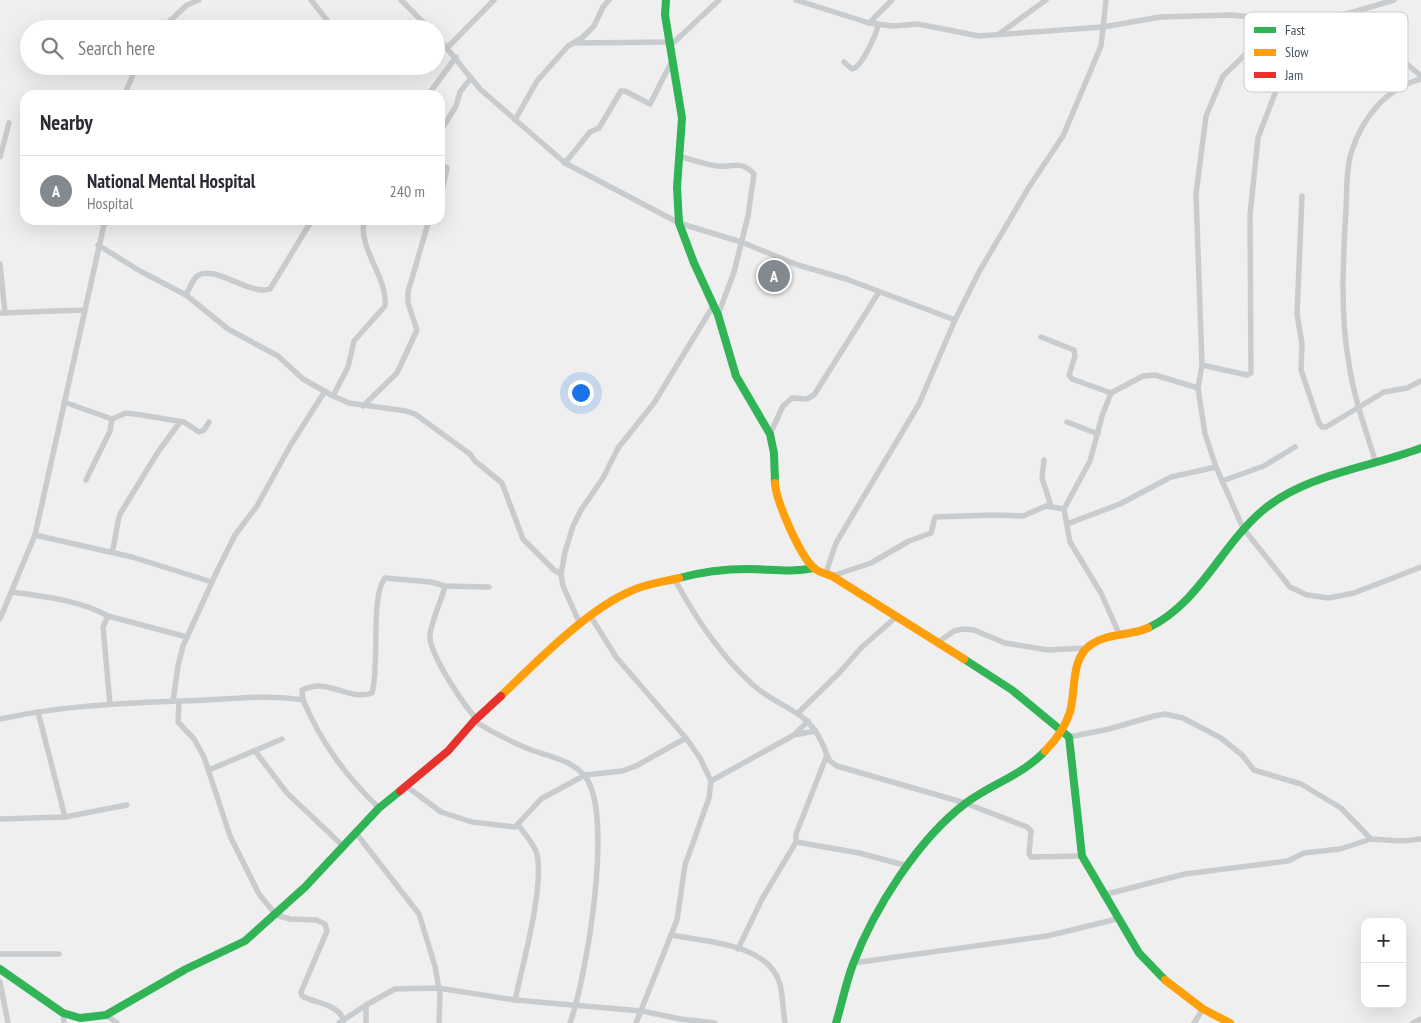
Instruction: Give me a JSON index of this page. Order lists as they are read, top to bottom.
{
  "legend": ["Fast", "Slow", "Jam"],
  "page": {
    "search": "Search here",
    "heading": "Nearby",
    "list": [
      {
        "mark": "A",
        "name": "National Mental Hospital",
        "note": "Hospital",
        "value": "240 m"
      }
    ],
    "pins": "A",
    "map_buttons": ["+", "−"]
  }
}
